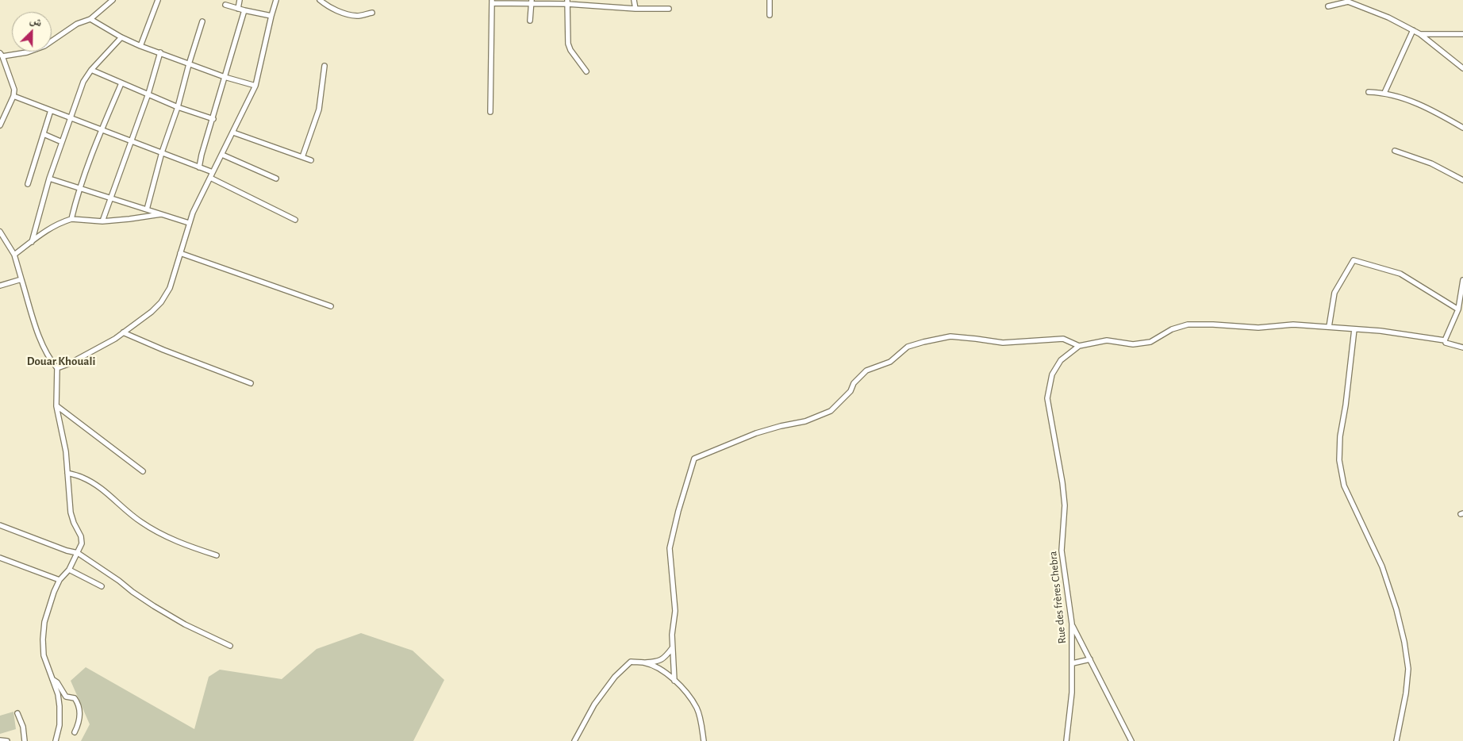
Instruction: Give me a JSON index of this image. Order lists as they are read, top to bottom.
{
  "streets": {
    "street": ["Rue des frères Chebra"]
  },
  "districts": ["Douar Khouali"],
  "north": "top right"
}
